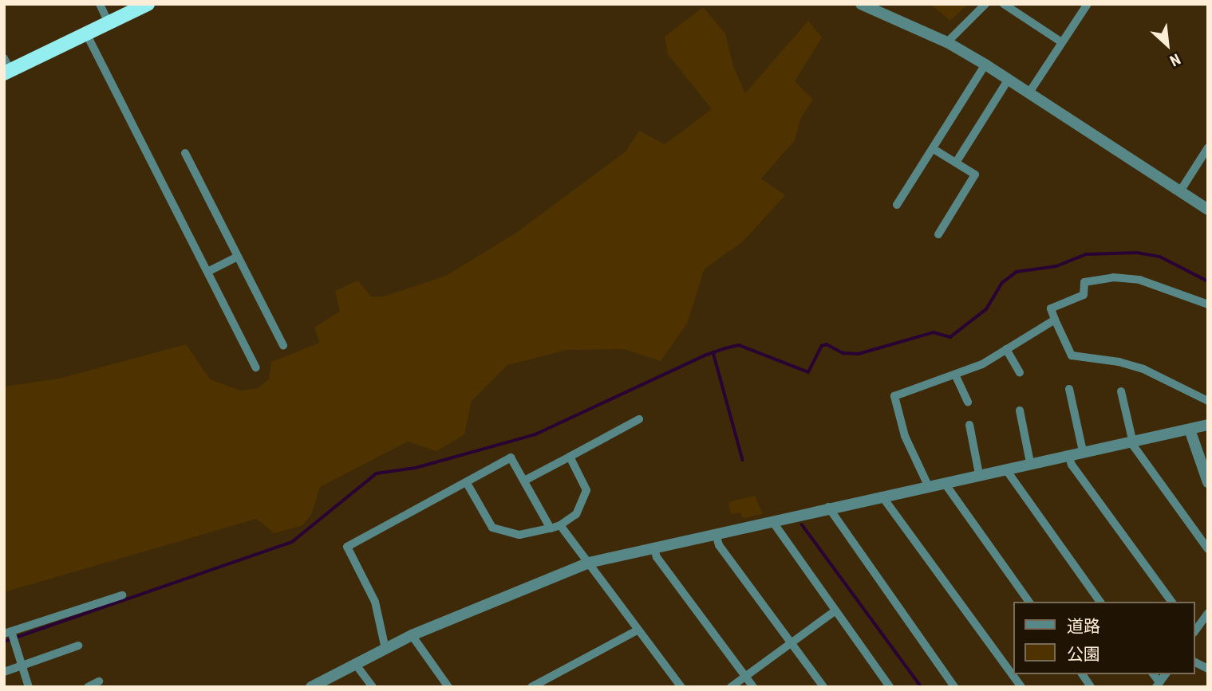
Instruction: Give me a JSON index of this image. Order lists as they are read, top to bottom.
{
  "legend": ["道路", "公園"],
  "north": "bottom right"
}
